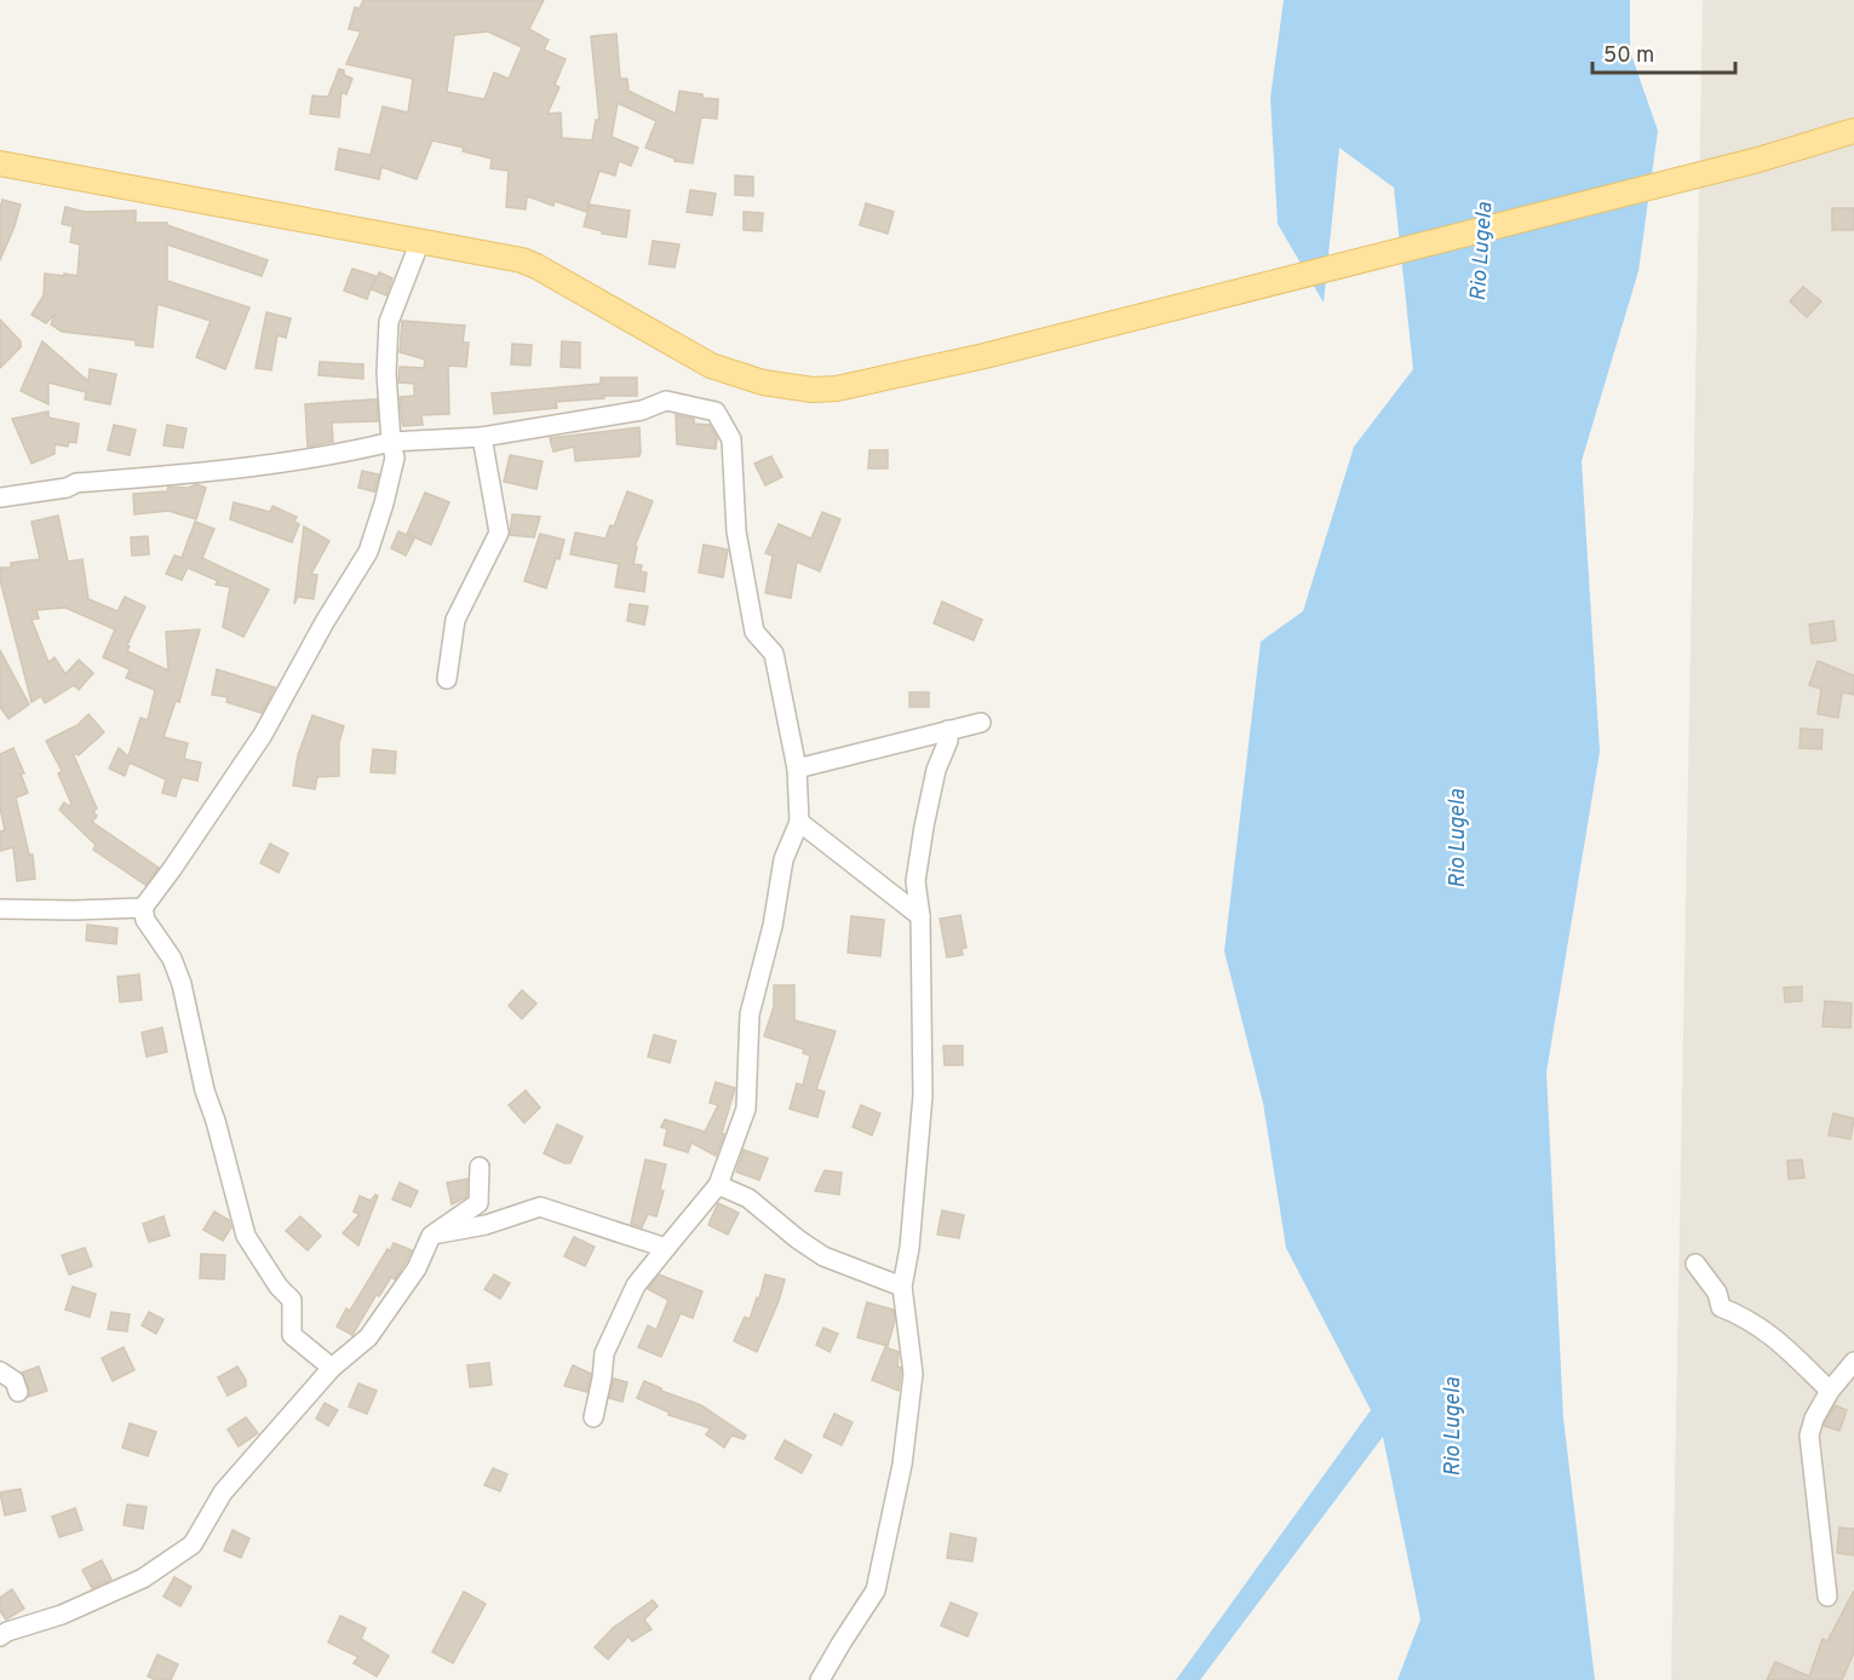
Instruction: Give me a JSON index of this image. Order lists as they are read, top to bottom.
{
  "water": ["Rio Lugela"],
  "scale_bar": "50 m"
}
